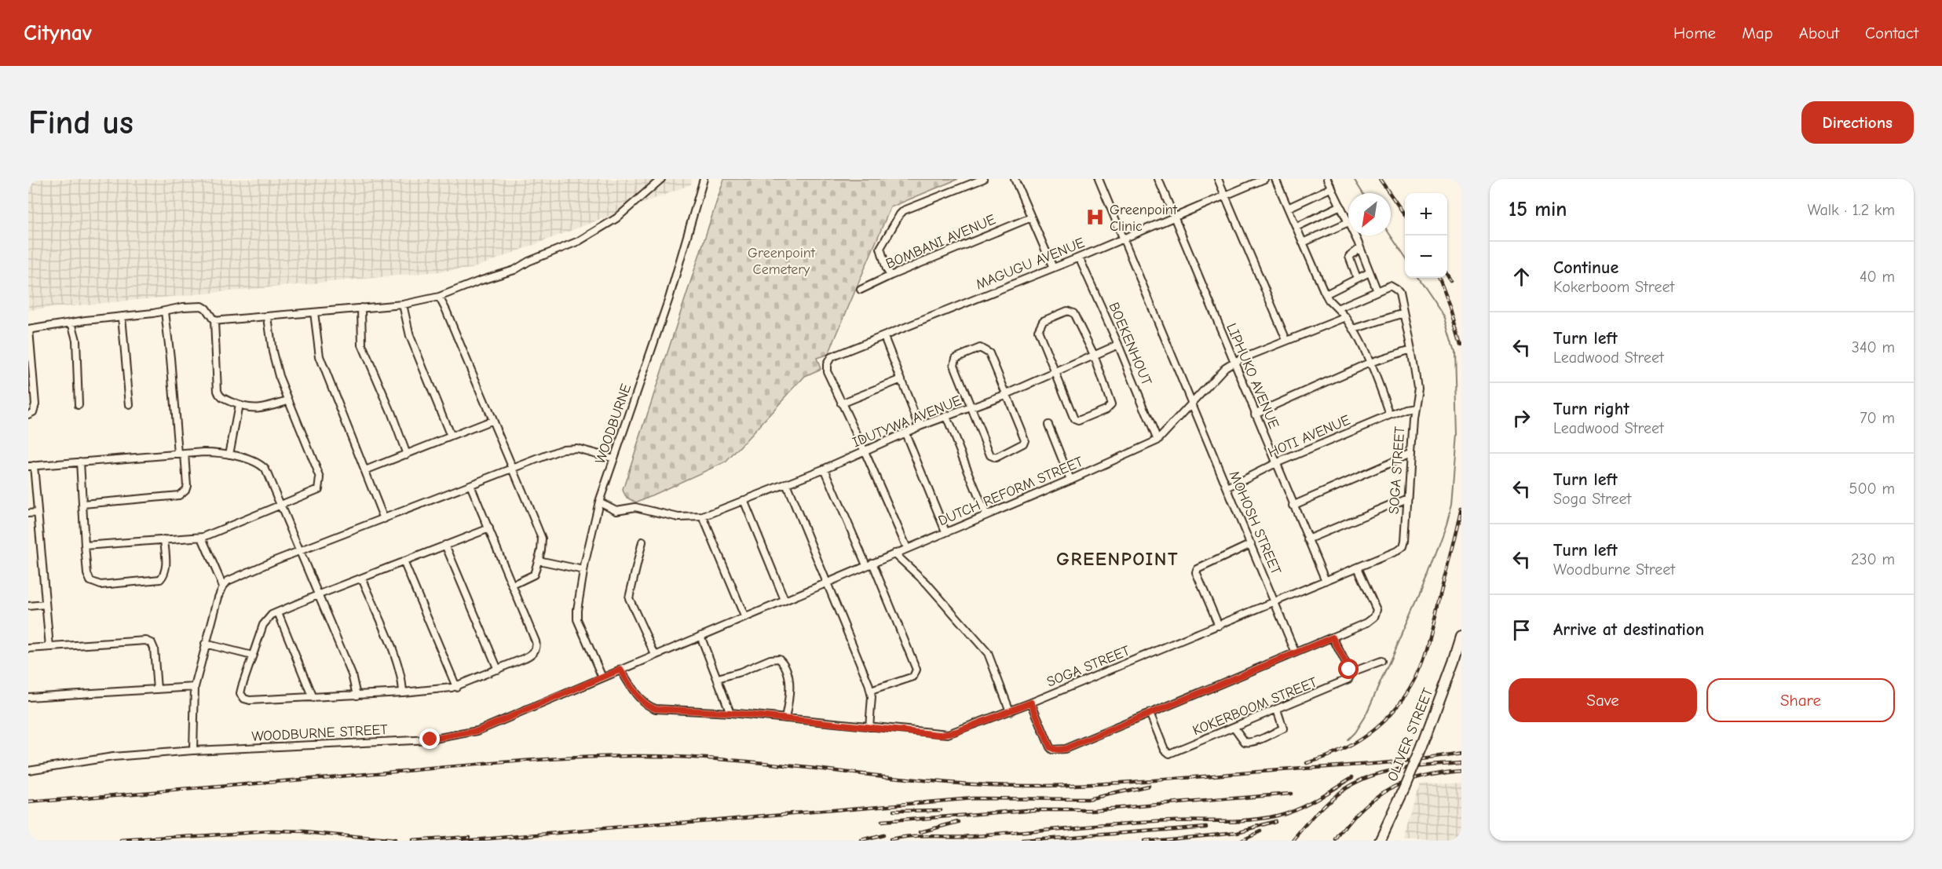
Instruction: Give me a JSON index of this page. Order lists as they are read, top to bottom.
{
  "streets": {
    "highway": ["OLIVER STREET"],
    "street": [
      "BOMBANI AVENUE",
      "MAGUGU AVENUE",
      "BOEKENHOUT",
      "LIPHUKO AVENUE",
      "IDUTYWA AVENUE",
      "WOODBURNE",
      "HOTI AVENUE",
      "SOGA STREET",
      "DUTCH REFORM STREET",
      "MOHOSH STREET",
      "KOKERBOOM STREET",
      "WOODBURNE STREET"
    ]
  },
  "crossings": [
    ["MAGUGU AVENUE", "BOEKENHOUT"],
    ["MAGUGU AVENUE", "LIPHUKO AVENUE"],
    ["BOEKENHOUT", "IDUTYWA AVENUE"],
    ["BOEKENHOUT", "DUTCH REFORM STREET"],
    ["LIPHUKO AVENUE", "HOTI AVENUE"],
    ["LIPHUKO AVENUE", "SOGA STREET"],
    ["LIPHUKO AVENUE", "DUTCH REFORM STREET"],
    ["WOODBURNE", "DUTCH REFORM STREET"],
    ["WOODBURNE", "WOODBURNE STREET"],
    ["HOTI AVENUE", "SOGA STREET"],
    ["HOTI AVENUE", "MOHOSH STREET"],
    ["SOGA STREET", "DUTCH REFORM STREET"],
    ["SOGA STREET", "MOHOSH STREET"],
    ["DUTCH REFORM STREET", "MOHOSH STREET"],
    ["DUTCH REFORM STREET", "WOODBURNE STREET"]
  ],
  "districts": ["GREENPOINT"],
  "parks": ["Greenpoint Cemetery"],
  "places": {
    "hospital": ["Greenpoint Clinic"]
  },
  "north": "bottom left",
  "page": {
    "header": "Citynav",
    "nav": [
      "Home",
      "Map",
      "About",
      "Contact"
    ],
    "buttons": [
      "Directions",
      ["Save", "Share"]
    ],
    "title": "Find us",
    "heading": ["15 min", "Walk · 1.2 km"],
    "map_buttons": ["+", "−"],
    "list": [
      ["Continue", "Kokerboom Street", "40 m"],
      ["Turn left", "Leadwood Street", "340 m"],
      ["Turn right", "Leadwood Street", "70 m"],
      ["Turn left", "Soga Street", "500 m"],
      ["Turn left", "Woodburne Street", "230 m"],
      "Arrive at destination"
    ]
  }
}
